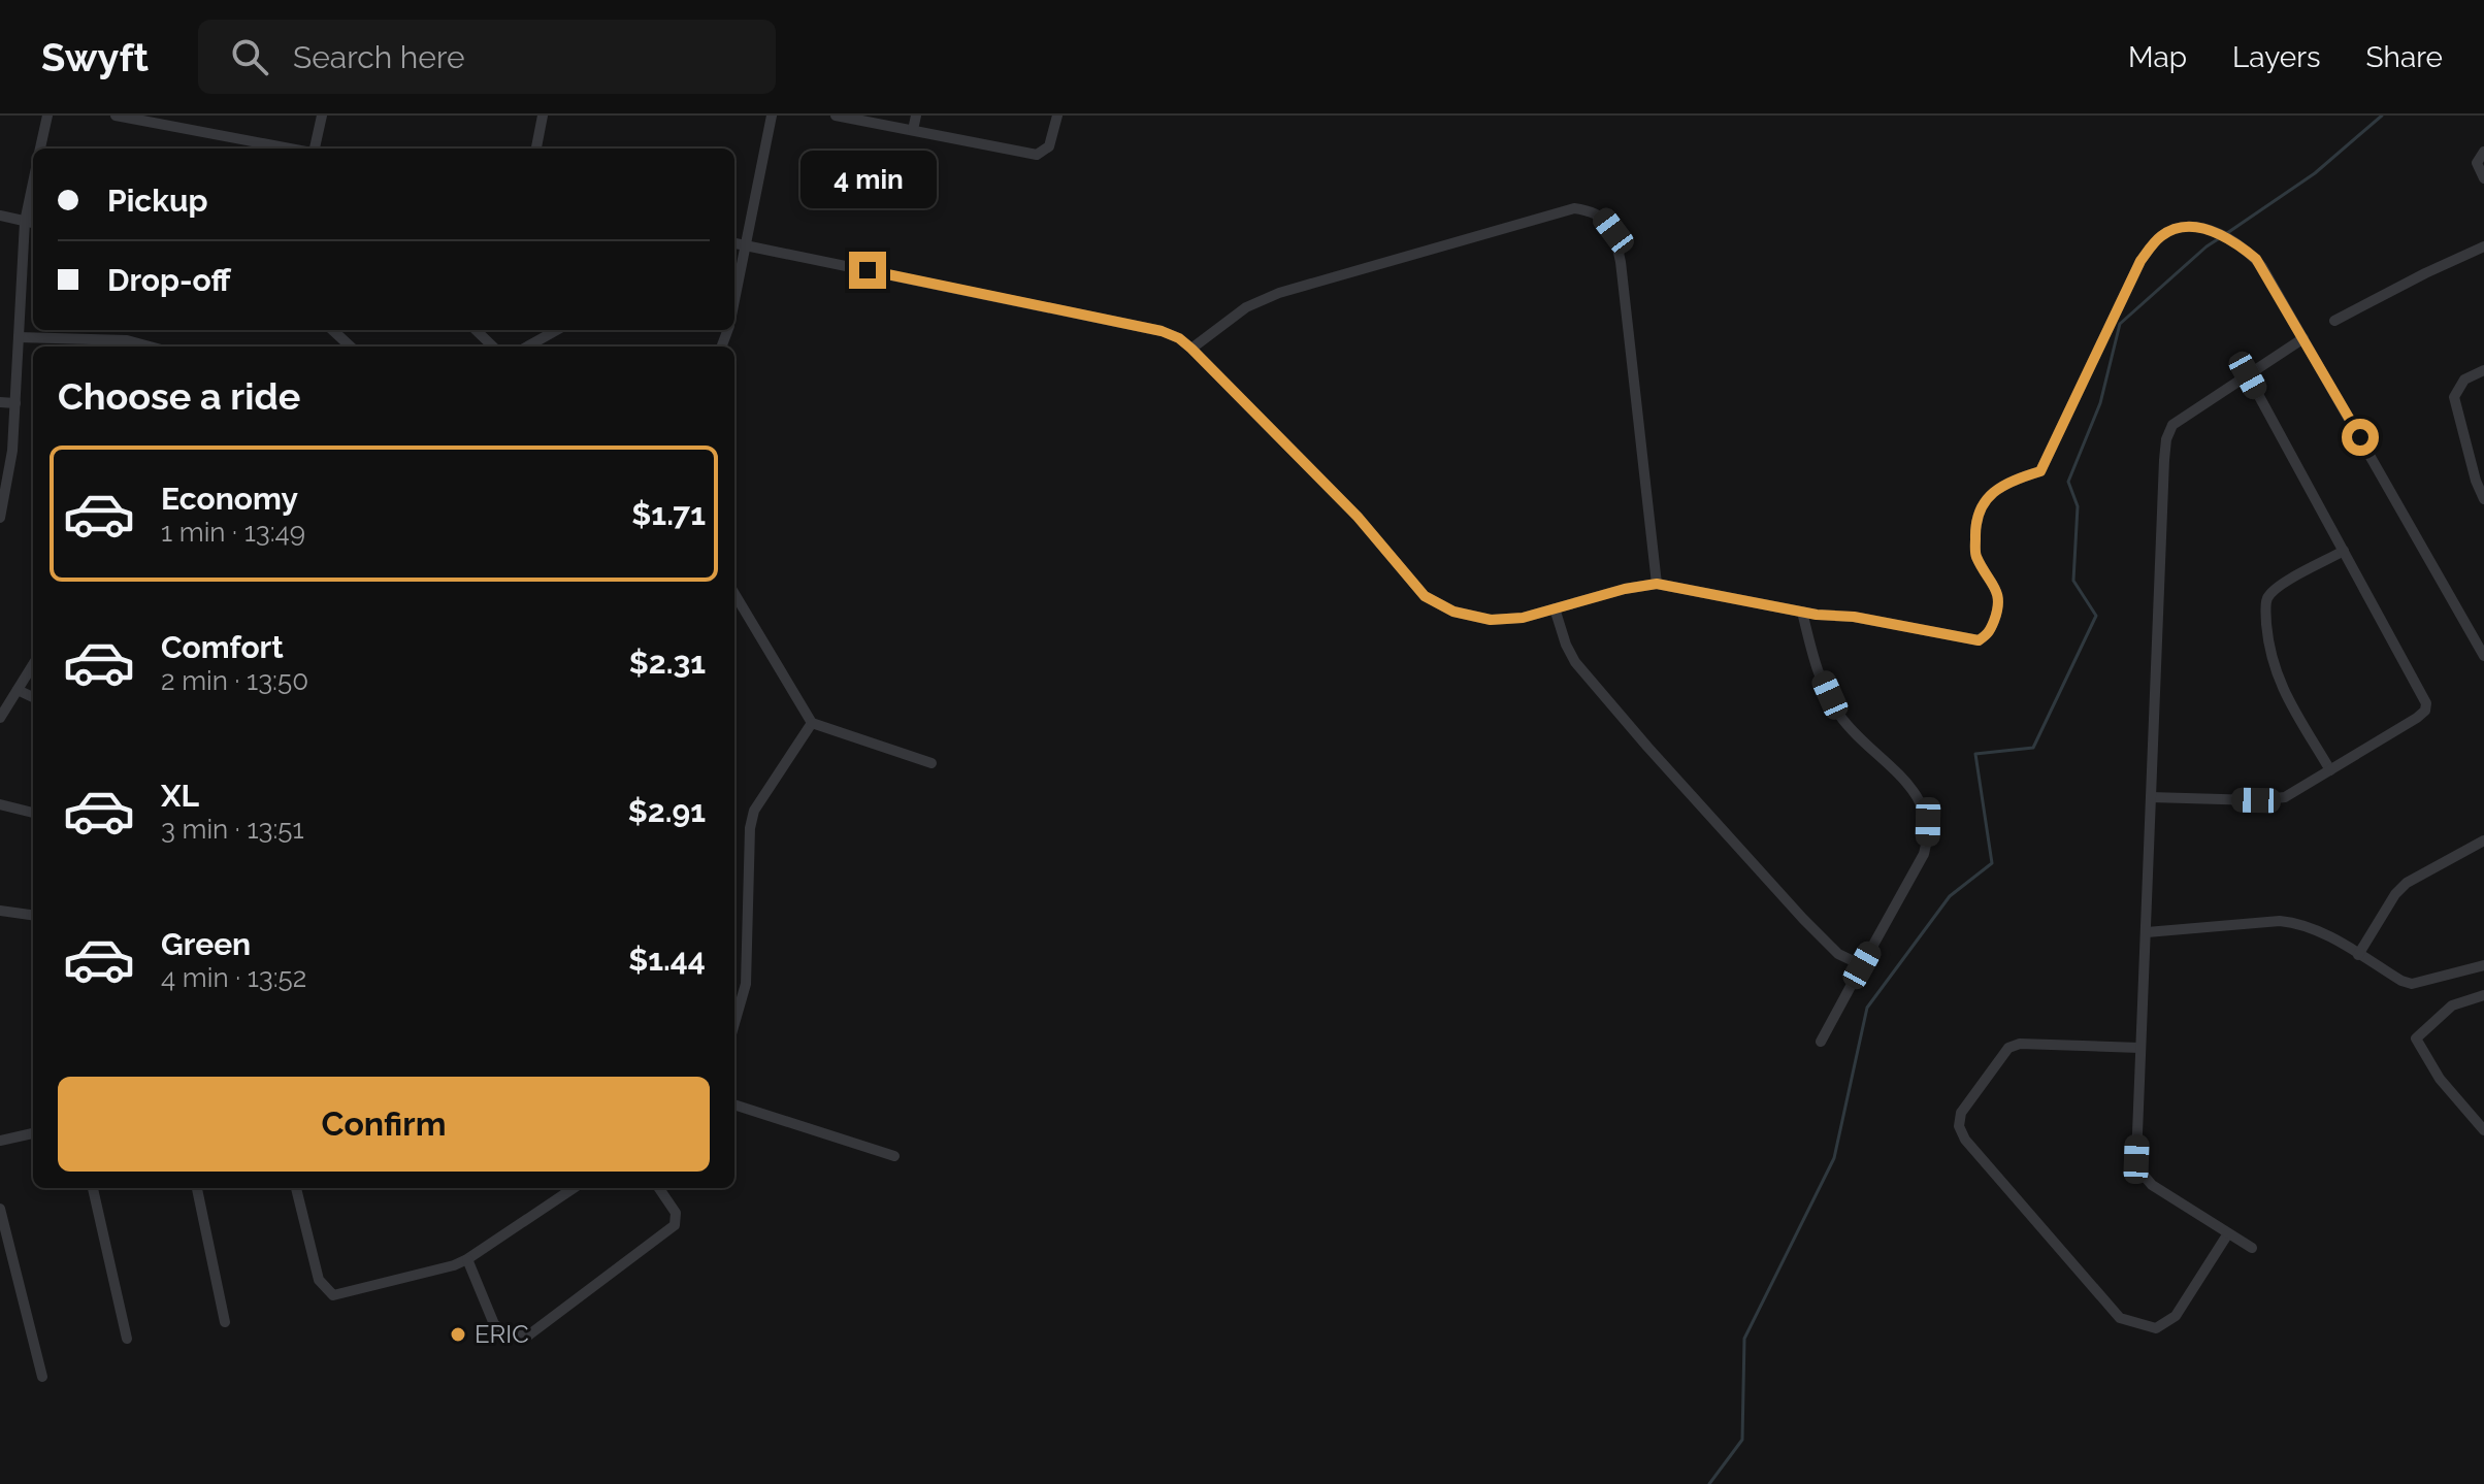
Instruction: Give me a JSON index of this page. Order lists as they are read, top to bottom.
{
  "places": ["ERIC"],
  "page": {
    "header": "Swyft",
    "search": "Search here",
    "nav": ["Map", "Layers", "Share"],
    "banner": ["Pickup", "Drop-off"],
    "bubble": "4 min",
    "heading": "Choose a ride",
    "list": [
      {
        "name": "Economy",
        "note": "1 min · 13:49",
        "value": "$1.71"
      },
      {
        "name": "Comfort",
        "note": "2 min · 13:50",
        "value": "$2.31"
      },
      {
        "name": "XL",
        "note": "3 min · 13:51",
        "value": "$2.91"
      },
      {
        "name": "Green",
        "note": "4 min · 13:52",
        "value": "$1.44"
      }
    ],
    "buttons": "Confirm"
  }
}
